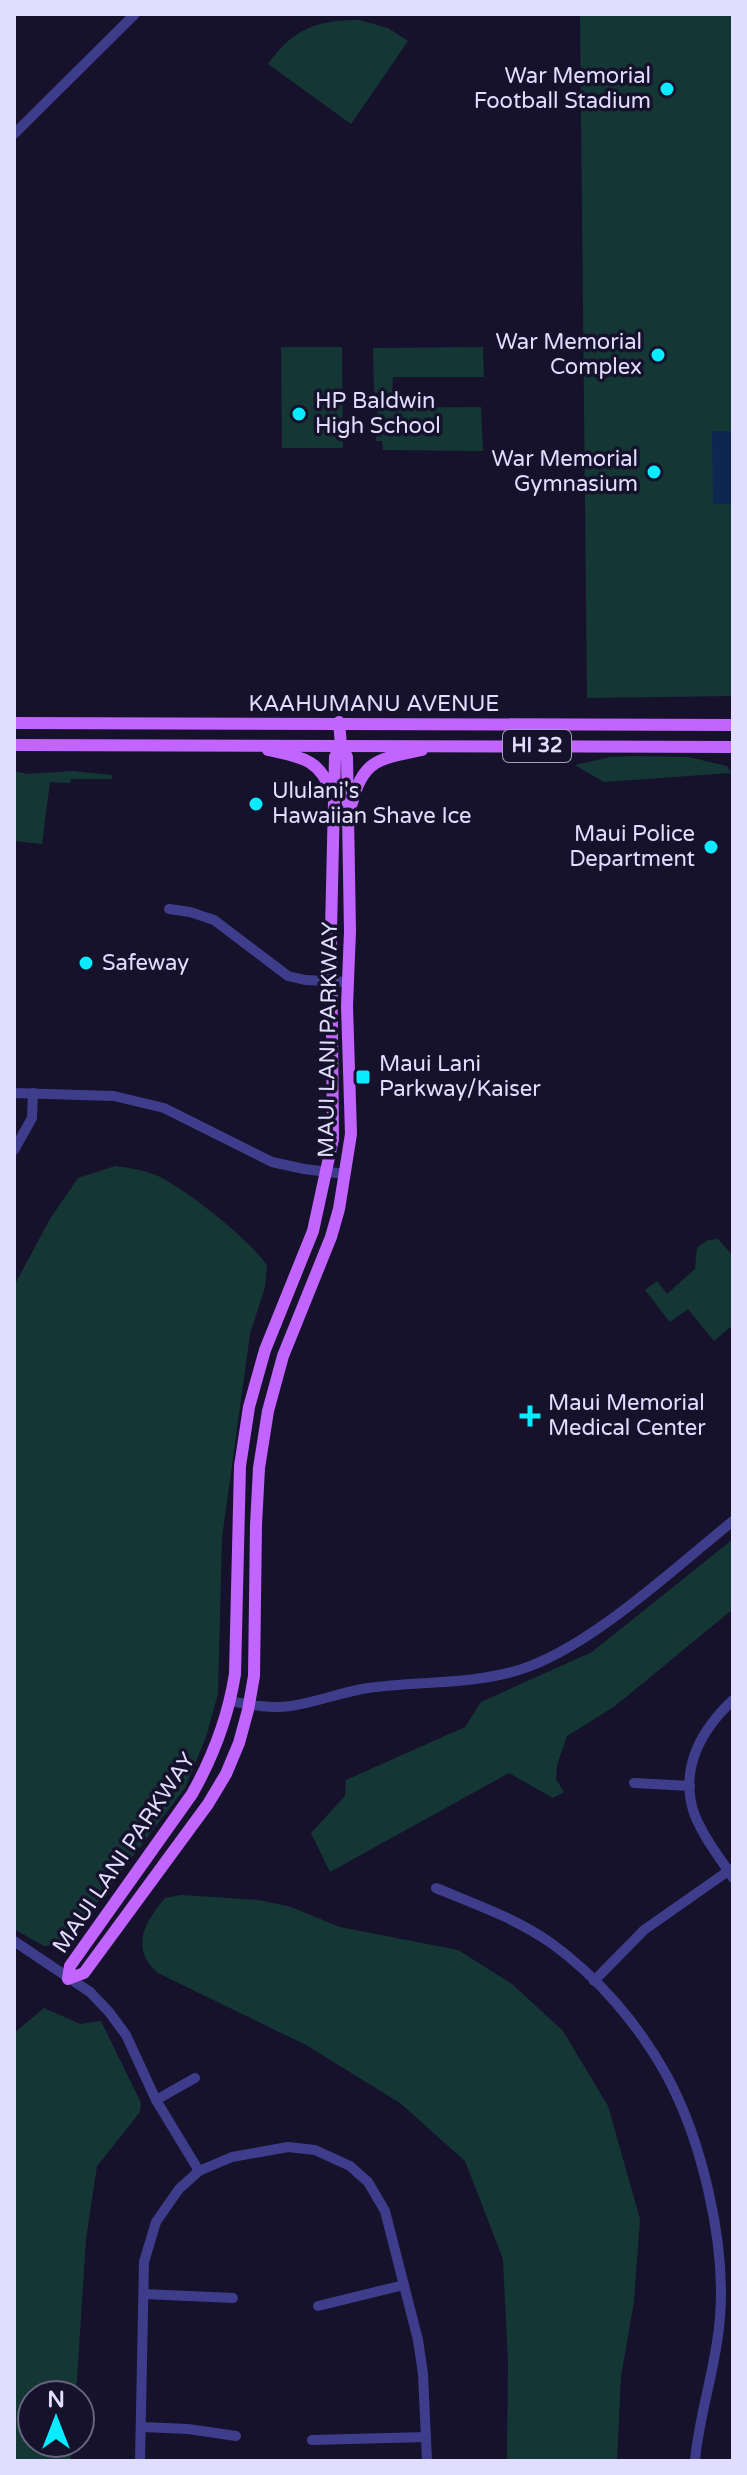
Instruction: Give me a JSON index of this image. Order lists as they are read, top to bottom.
{
  "streets": {
    "main road": ["KAAHUMANU AVENUE", "HI 32", "MAUI LANI PARKWAY"]
  },
  "crossings": [
    ["KAAHUMANU AVENUE", "MAUI LANI PARKWAY"]
  ],
  "places": {
    "other": [
      "War Memorial Football Stadium",
      "War Memorial Complex",
      "HP Baldwin High School",
      "War Memorial Gymnasium",
      "Ululani's Hawaiian Shave Ice",
      "Maui Police Department",
      "Safeway"
    ],
    "transit": ["Maui Lani Parkway/Kaiser"],
    "health": ["Maui Memorial Medical Center"]
  },
  "north": "top"
}
